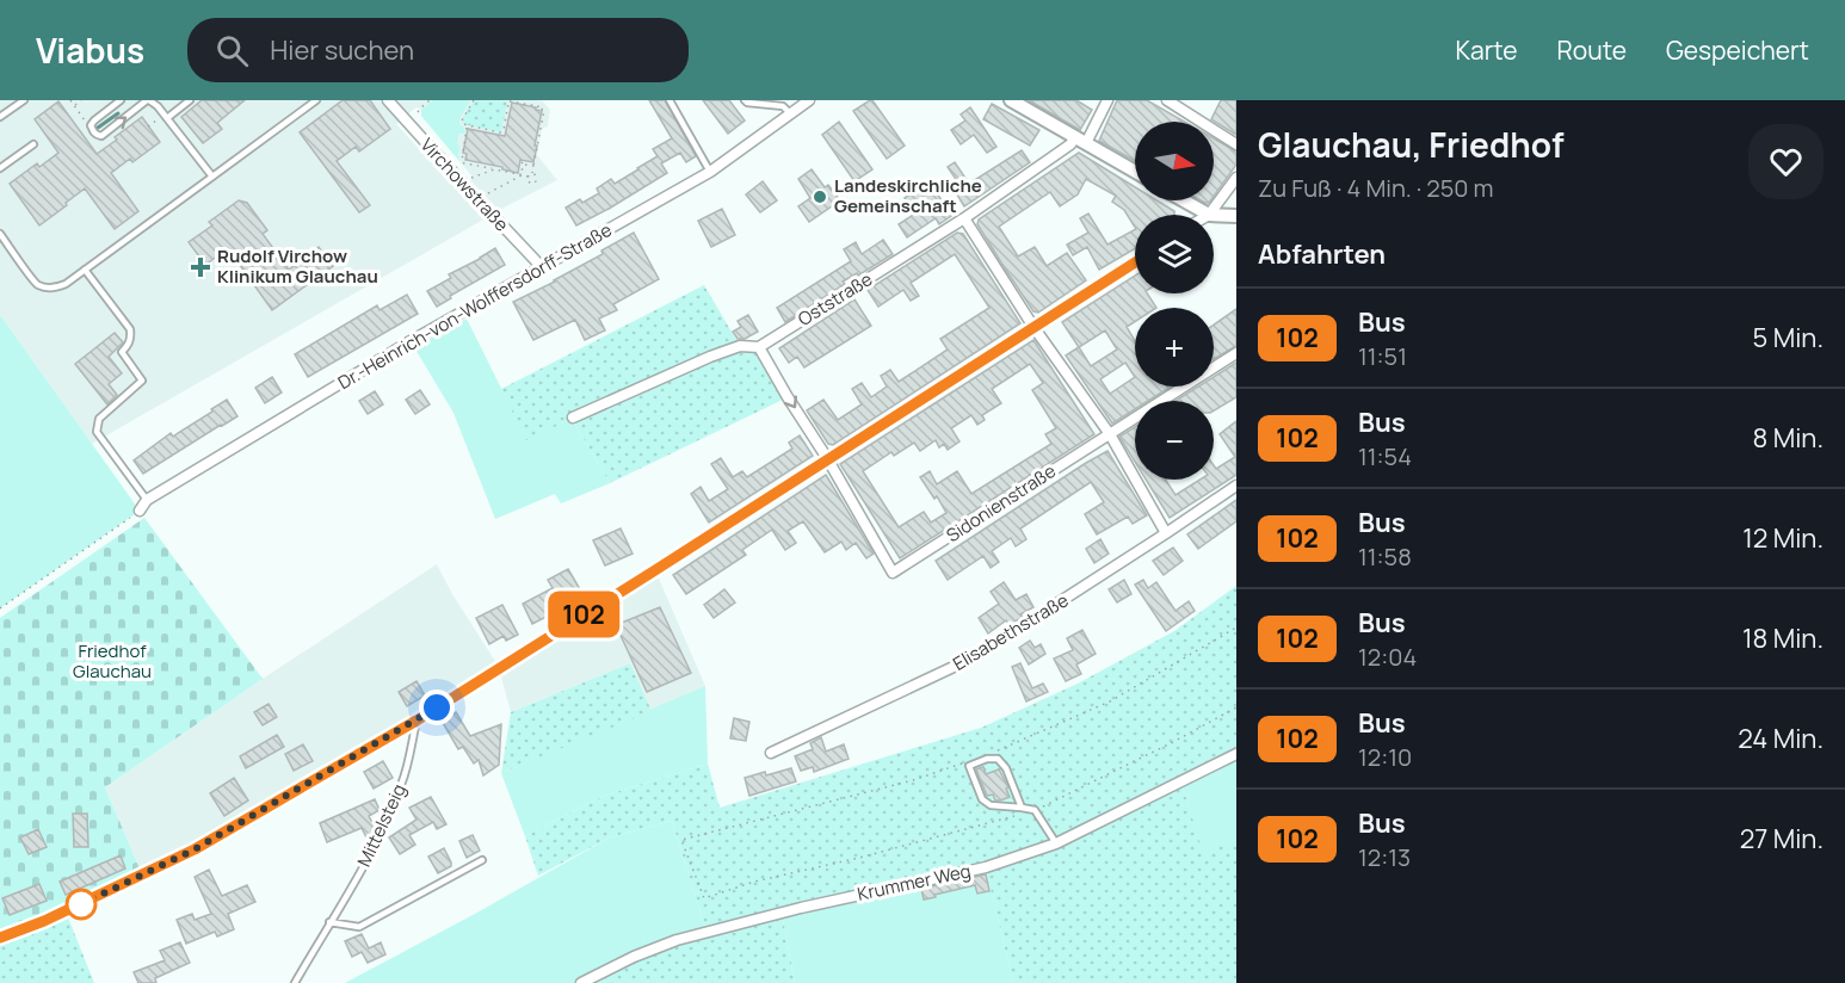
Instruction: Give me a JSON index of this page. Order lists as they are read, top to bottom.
{
  "streets": {
    "street": [
      "Virchowstraße",
      "Oststraße",
      "Dr.-Heinrich-von-Wolffersdorff-Straße",
      "Sidonienstraße",
      "Elisabethstraße",
      "Krummer Weg"
    ],
    "lane": ["Mittelsteig"]
  },
  "crossings": [
    ["Virchowstraße", "Dr.-Heinrich-von-Wolffersdorff-Straße"]
  ],
  "parks": ["Friedhof Glauchau"],
  "places": {
    "other": ["Landeskirchliche Gemeinschaft"],
    "health": ["Rudolf Virchow Klinikum Glauchau"]
  },
  "lines": ["bus line 102"],
  "north": "right",
  "page": {
    "header": "Viabus",
    "search": "Hier suchen",
    "nav": ["Karte", "Route", "Gespeichert"],
    "on_map": "102",
    "heading": [
      ["Glauchau, Friedhof", "Zu Fuß · 4 Min. · 250 m"],
      "Abfahrten"
    ],
    "map_buttons": ["+", "−"],
    "list": [
      {
        "mark": "102",
        "name": "Bus",
        "note": "11:51",
        "value": "5 Min."
      },
      {
        "mark": "102",
        "name": "Bus",
        "note": "11:54",
        "value": "8 Min."
      },
      {
        "mark": "102",
        "name": "Bus",
        "note": "11:58",
        "value": "12 Min."
      },
      {
        "mark": "102",
        "name": "Bus",
        "note": "12:04",
        "value": "18 Min."
      },
      {
        "mark": "102",
        "name": "Bus",
        "note": "12:10",
        "value": "24 Min."
      },
      {
        "mark": "102",
        "name": "Bus",
        "note": "12:13",
        "value": "27 Min."
      }
    ]
  }
}
